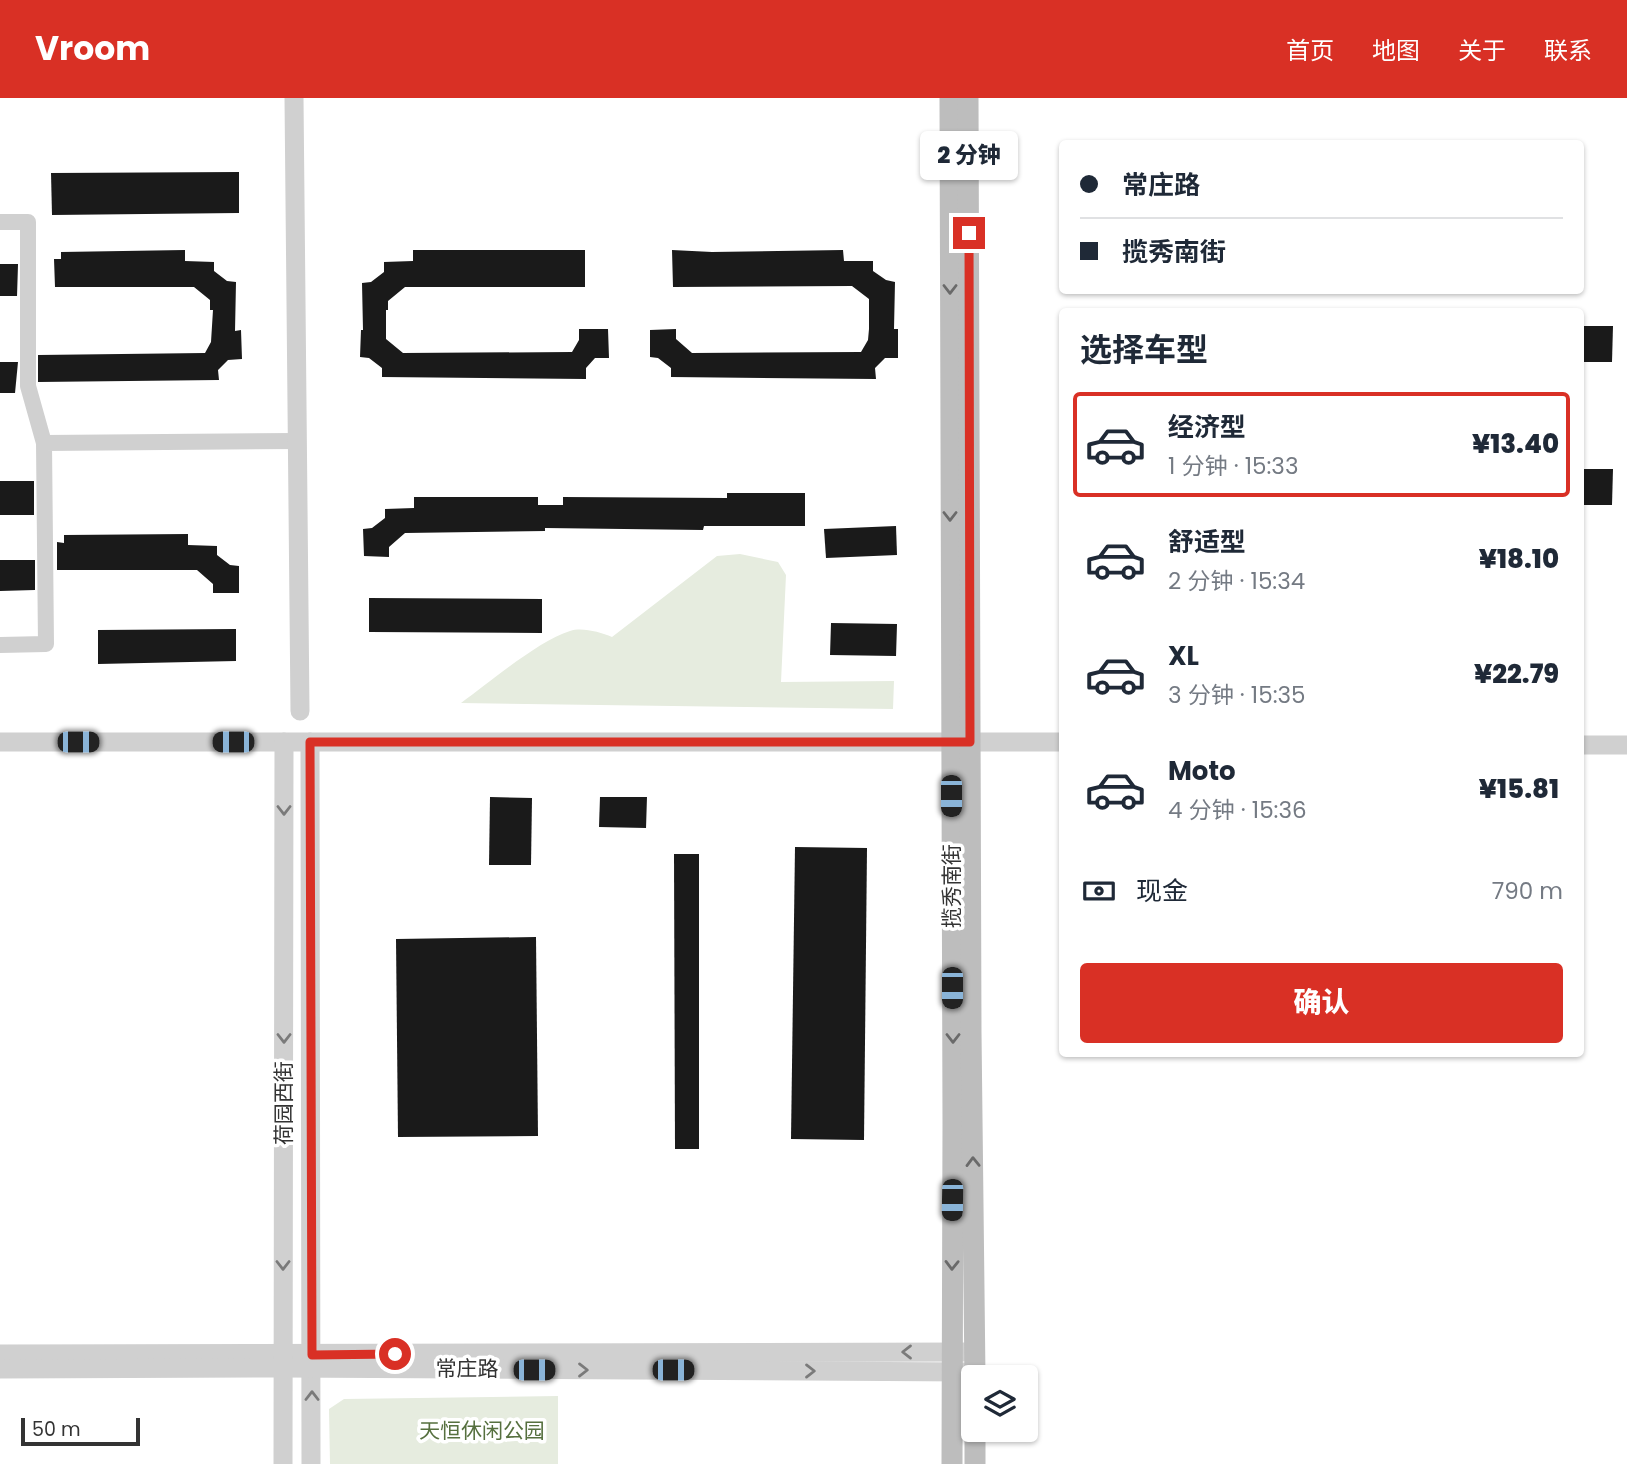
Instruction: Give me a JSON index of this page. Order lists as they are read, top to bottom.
{
  "streets": {
    "main road": ["揽秀南街"],
    "street": ["荷园西街", "常庄路"]
  },
  "crossings": [
    ["揽秀南街", "常庄路"],
    ["荷园西街", "常庄路"]
  ],
  "parks": ["天恒休闲公园"],
  "scale_bar": "50 m",
  "page": {
    "header": "Vroom",
    "nav": [
      "首页",
      "地图",
      "关于",
      "联系"
    ],
    "bubble": "2 分钟",
    "banner": ["常庄路", "揽秀南街"],
    "heading": "选择车型",
    "list": [
      {
        "name": "经济型",
        "note": "1 分钟 · 15:33",
        "value": "¥13.40"
      },
      {
        "name": "舒适型",
        "note": "2 分钟 · 15:34",
        "value": "¥18.10"
      },
      {
        "name": "XL",
        "note": "3 分钟 · 15:35",
        "value": "¥22.79"
      },
      {
        "name": "Moto",
        "note": "4 分钟 · 15:36",
        "value": "¥15.81"
      }
    ],
    "pay": ["现金", "790 m"],
    "buttons": "确认",
    "scale": "50 m"
  }
}
